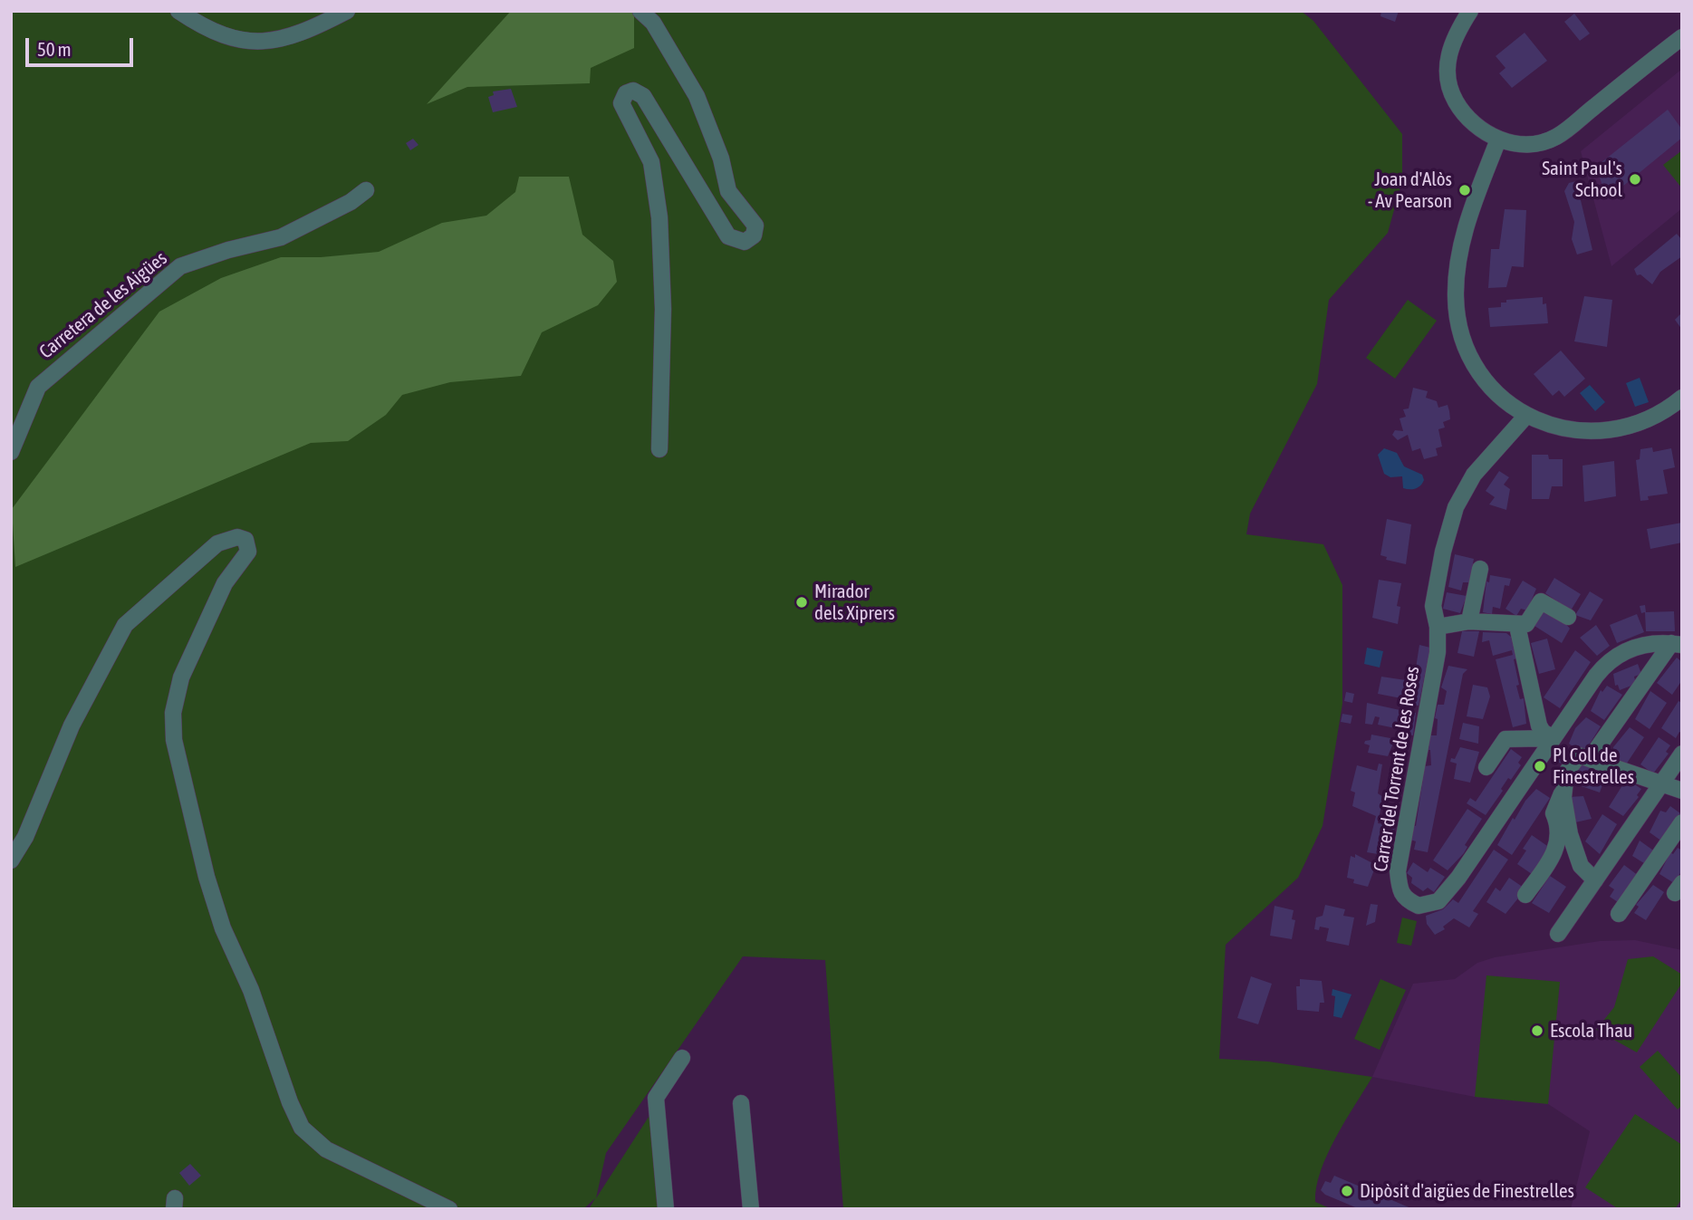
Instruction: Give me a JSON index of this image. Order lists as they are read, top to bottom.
{
  "streets": {
    "street": ["Carretera de les Aigües", "Carrer del Torrent de les Roses"]
  },
  "places": [
    "Saint Paul's School",
    "Joan d'Alòs - Av Pearson",
    "Mirador dels Xiprers",
    "Pl Coll de Finestrelles",
    "Escola Thau",
    "Dipòsit d'aigües de Finestrelles"
  ],
  "scale_bar": "50 m"
}
